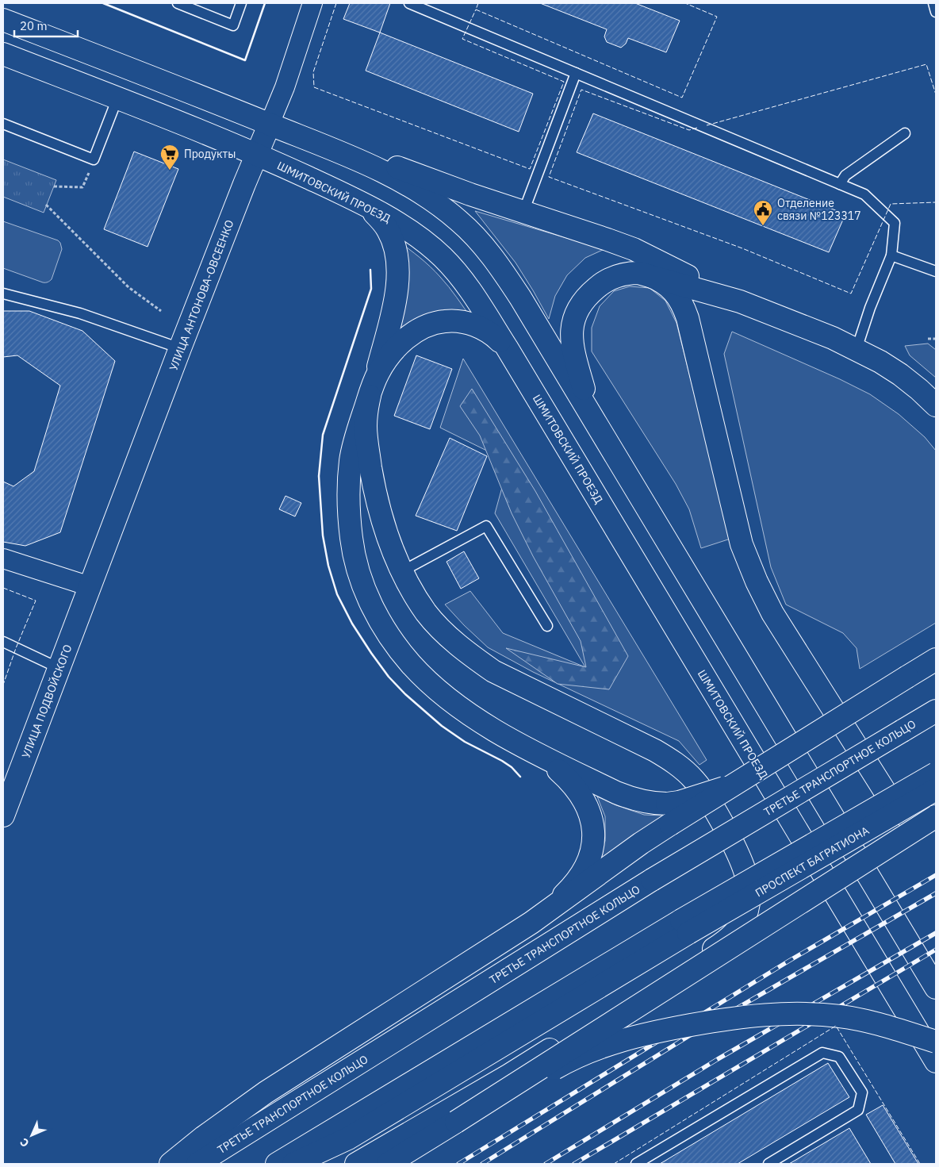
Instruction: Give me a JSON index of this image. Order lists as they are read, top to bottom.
{
  "streets": {
    "main road": [
      "ШМИТОВСКИЙ ПРОЕЗД",
      "УЛИЦА АНТОНОВА-ОВСЕЕНКО",
      "УЛИЦА ПОДВОЙСКОГО",
      "ТРЕТЬЕ ТРАНСПОРТНОЕ КОЛЬЦО",
      "ПРОСПЕКТ БАГРАТИОНА"
    ]
  },
  "crossings": [
    ["ШМИТОВСКИЙ ПРОЕЗД", "УЛИЦА АНТОНОВА-ОВСЕЕНКО"],
    ["УЛИЦА АНТОНОВА-ОВСЕЕНКО", "УЛИЦА ПОДВОЙСКОГО"]
  ],
  "places": {
    "supermarket": ["Продукты"],
    "public building": ["Отделение связи №123317"]
  },
  "scale_bar": "20 m",
  "north": "bottom left"
}
